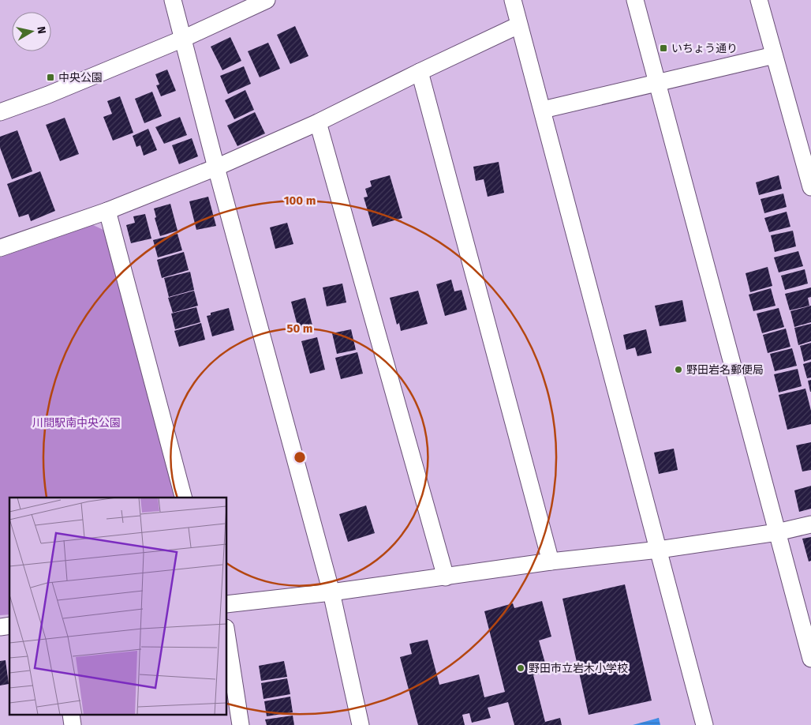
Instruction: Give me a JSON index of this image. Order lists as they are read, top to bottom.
{
  "parks": ["川間駅南中央公園"],
  "places": {
    "transit": ["いちょう通り", "中央公園"],
    "other": ["野田岩名郵便局", "野田市立岩木小学校"]
  },
  "north": "right",
  "rings": ["100 m", "50 m"]
}
